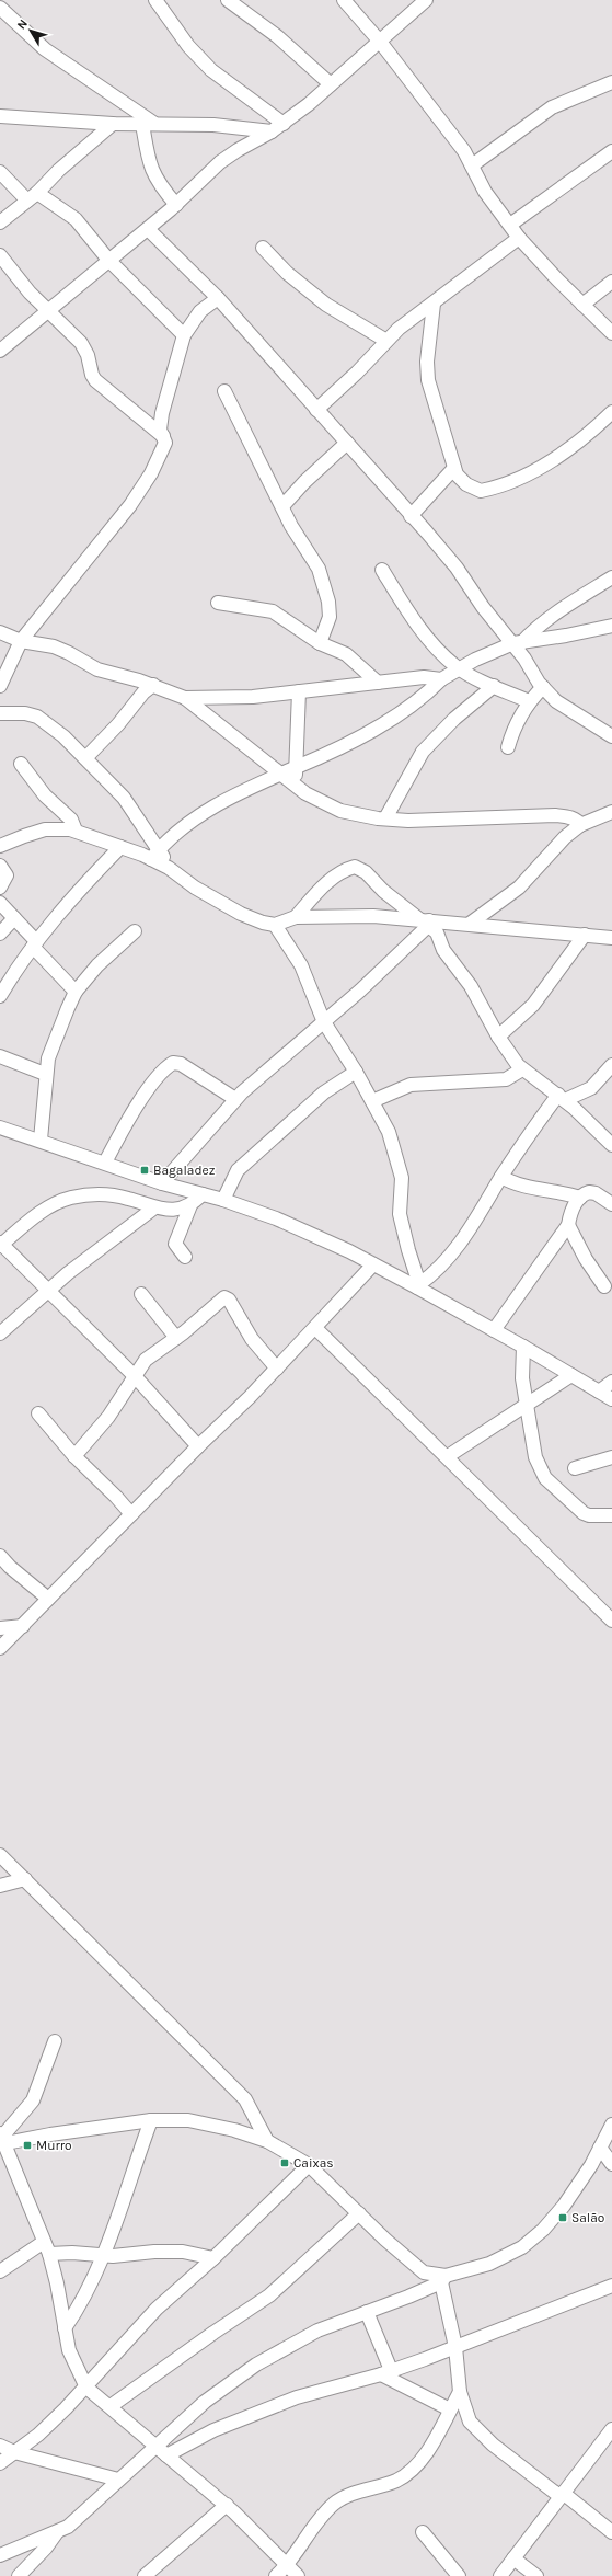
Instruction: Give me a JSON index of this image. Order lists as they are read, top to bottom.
{
  "places": {
    "transit": [
      "Bagaladez",
      "Murro",
      "Caixas",
      "Salão"
    ]
  },
  "north": "top left"
}
